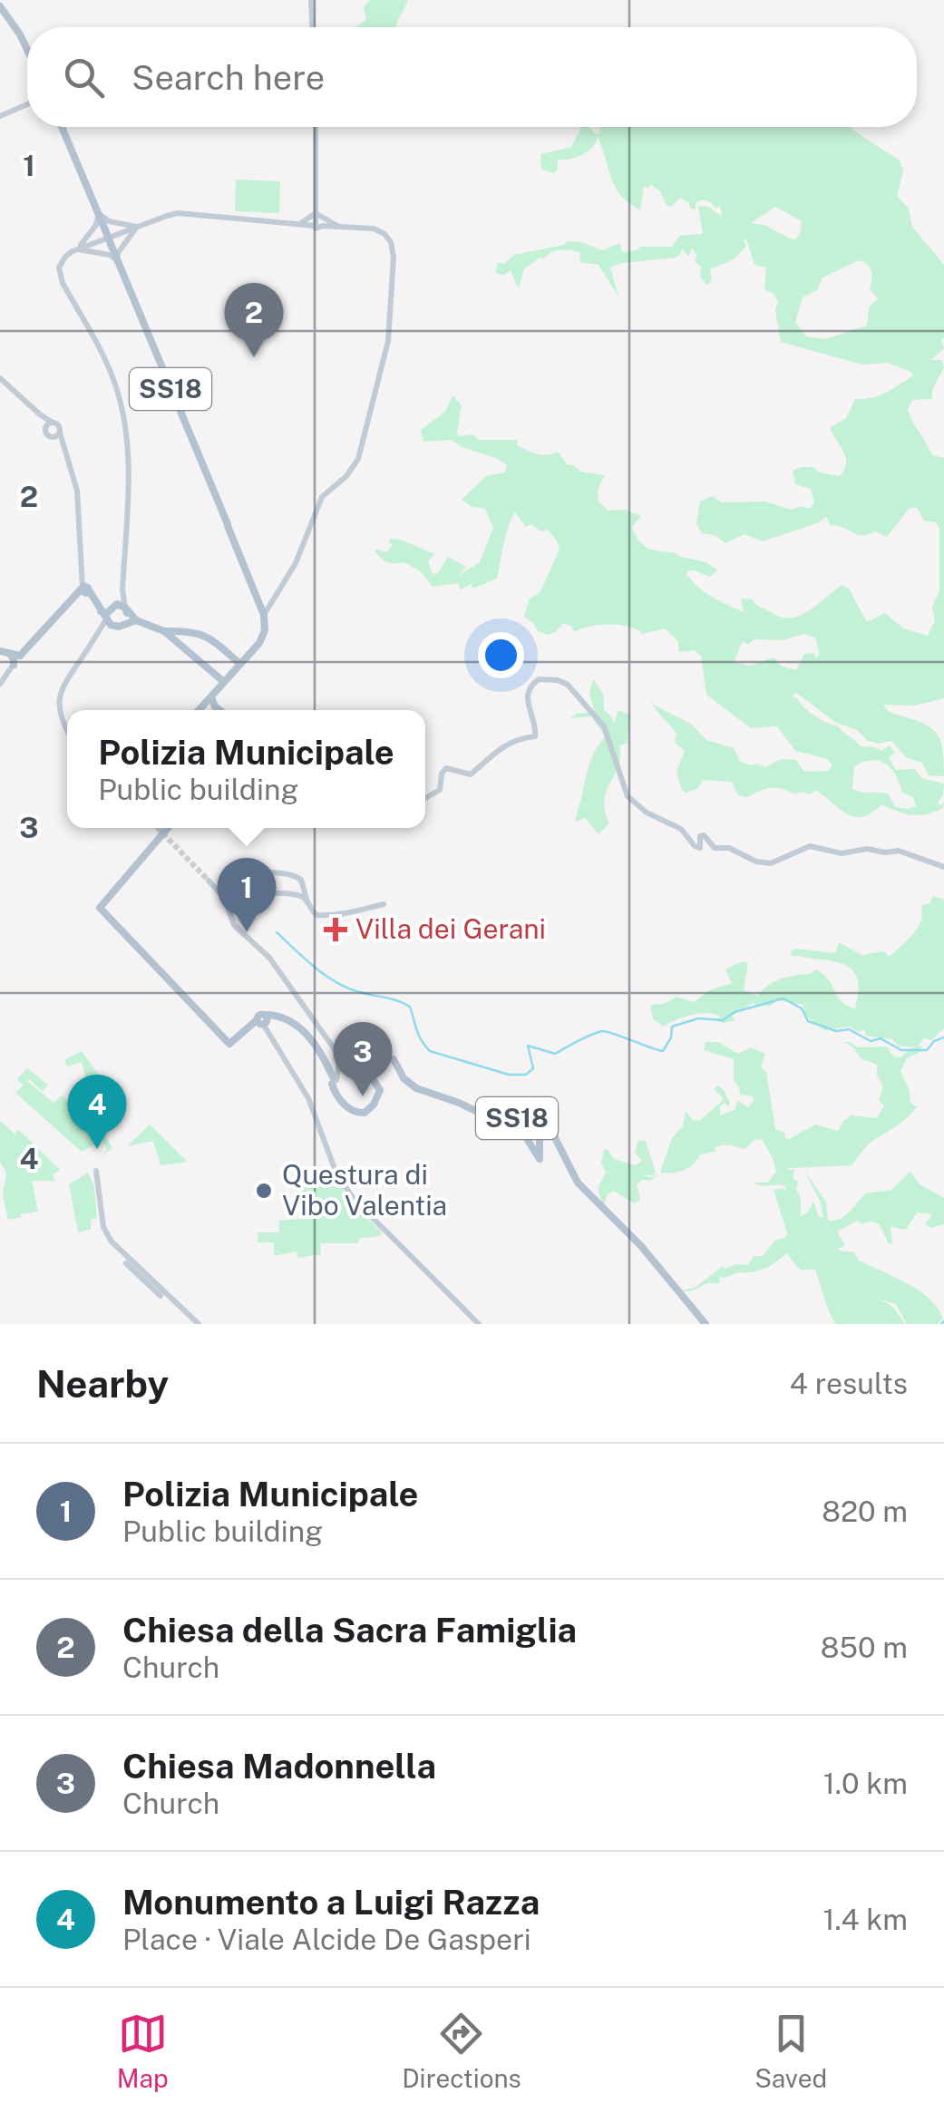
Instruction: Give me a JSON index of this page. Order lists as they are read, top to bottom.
{
  "streets": {
    "main road": ["SS18"]
  },
  "places": {
    "health": ["Villa dei Gerani"],
    "other": ["Questura di Vibo Valentia"]
  },
  "page": {
    "search": "Search here",
    "pins": [
      "2",
      "1",
      "3",
      "4"
    ],
    "popup": ["Polizia Municipale", "Public building"],
    "heading": ["Nearby", "4 results"],
    "list": [
      {
        "mark": "1",
        "name": "Polizia Municipale",
        "note": "Public building",
        "value": "820 m"
      },
      {
        "mark": "2",
        "name": "Chiesa della Sacra Famiglia",
        "note": "Church",
        "value": "850 m"
      },
      {
        "mark": "3",
        "name": "Chiesa Madonnella",
        "note": "Church",
        "value": "1.0 km"
      },
      {
        "mark": "4",
        "name": "Monumento a Luigi Razza",
        "note": "Place · Viale Alcide De Gasperi",
        "value": "1.4 km"
      }
    ],
    "nav": ["Map", "Directions", "Saved"]
  },
  "grid": {
    "rows": [
      "1",
      "2",
      "3",
      "4"
    ]
  }
}
